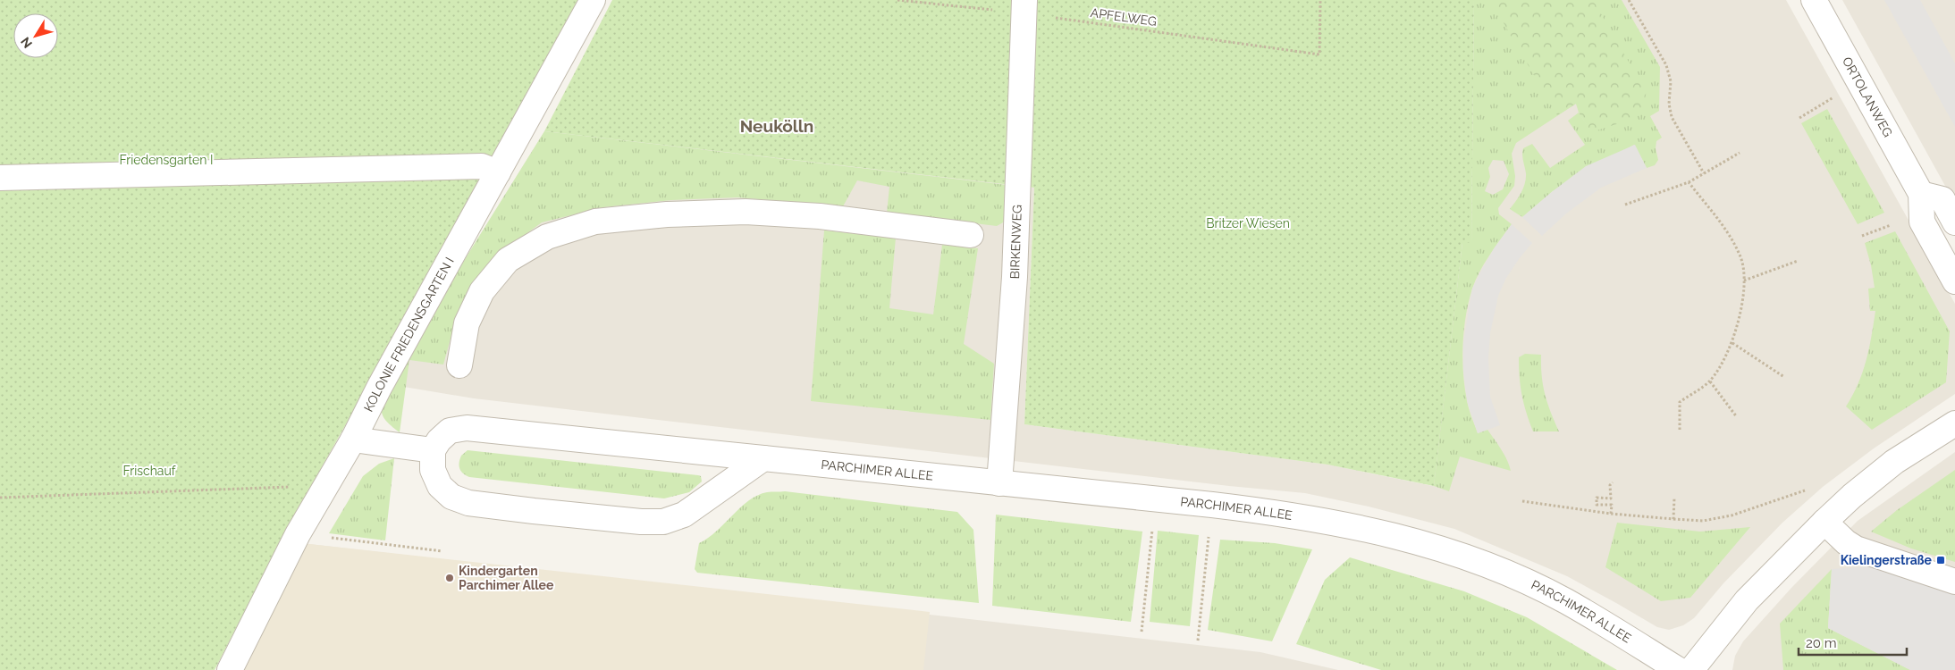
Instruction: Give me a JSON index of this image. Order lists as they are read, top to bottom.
{
  "streets": {
    "street": [
      "ORTOLANWEG",
      "BIRKENWEG",
      "KOLONIE FRIEDENSGARTEN I",
      "PARCHIMER ALLEE"
    ],
    "path": ["APFELWEG"]
  },
  "crossings": [
    ["APFELWEG", "BIRKENWEG"],
    ["BIRKENWEG", "PARCHIMER ALLEE"]
  ],
  "districts": ["Neukölln"],
  "parks": ["Friedensgarten I", "Britzer Wiesen", "Frischauf"],
  "places": {
    "transit": ["Kielingerstraße"],
    "other": ["Kindergarten Parchimer Allee"]
  },
  "scale_bar": "20 m",
  "north": "bottom left"
}
